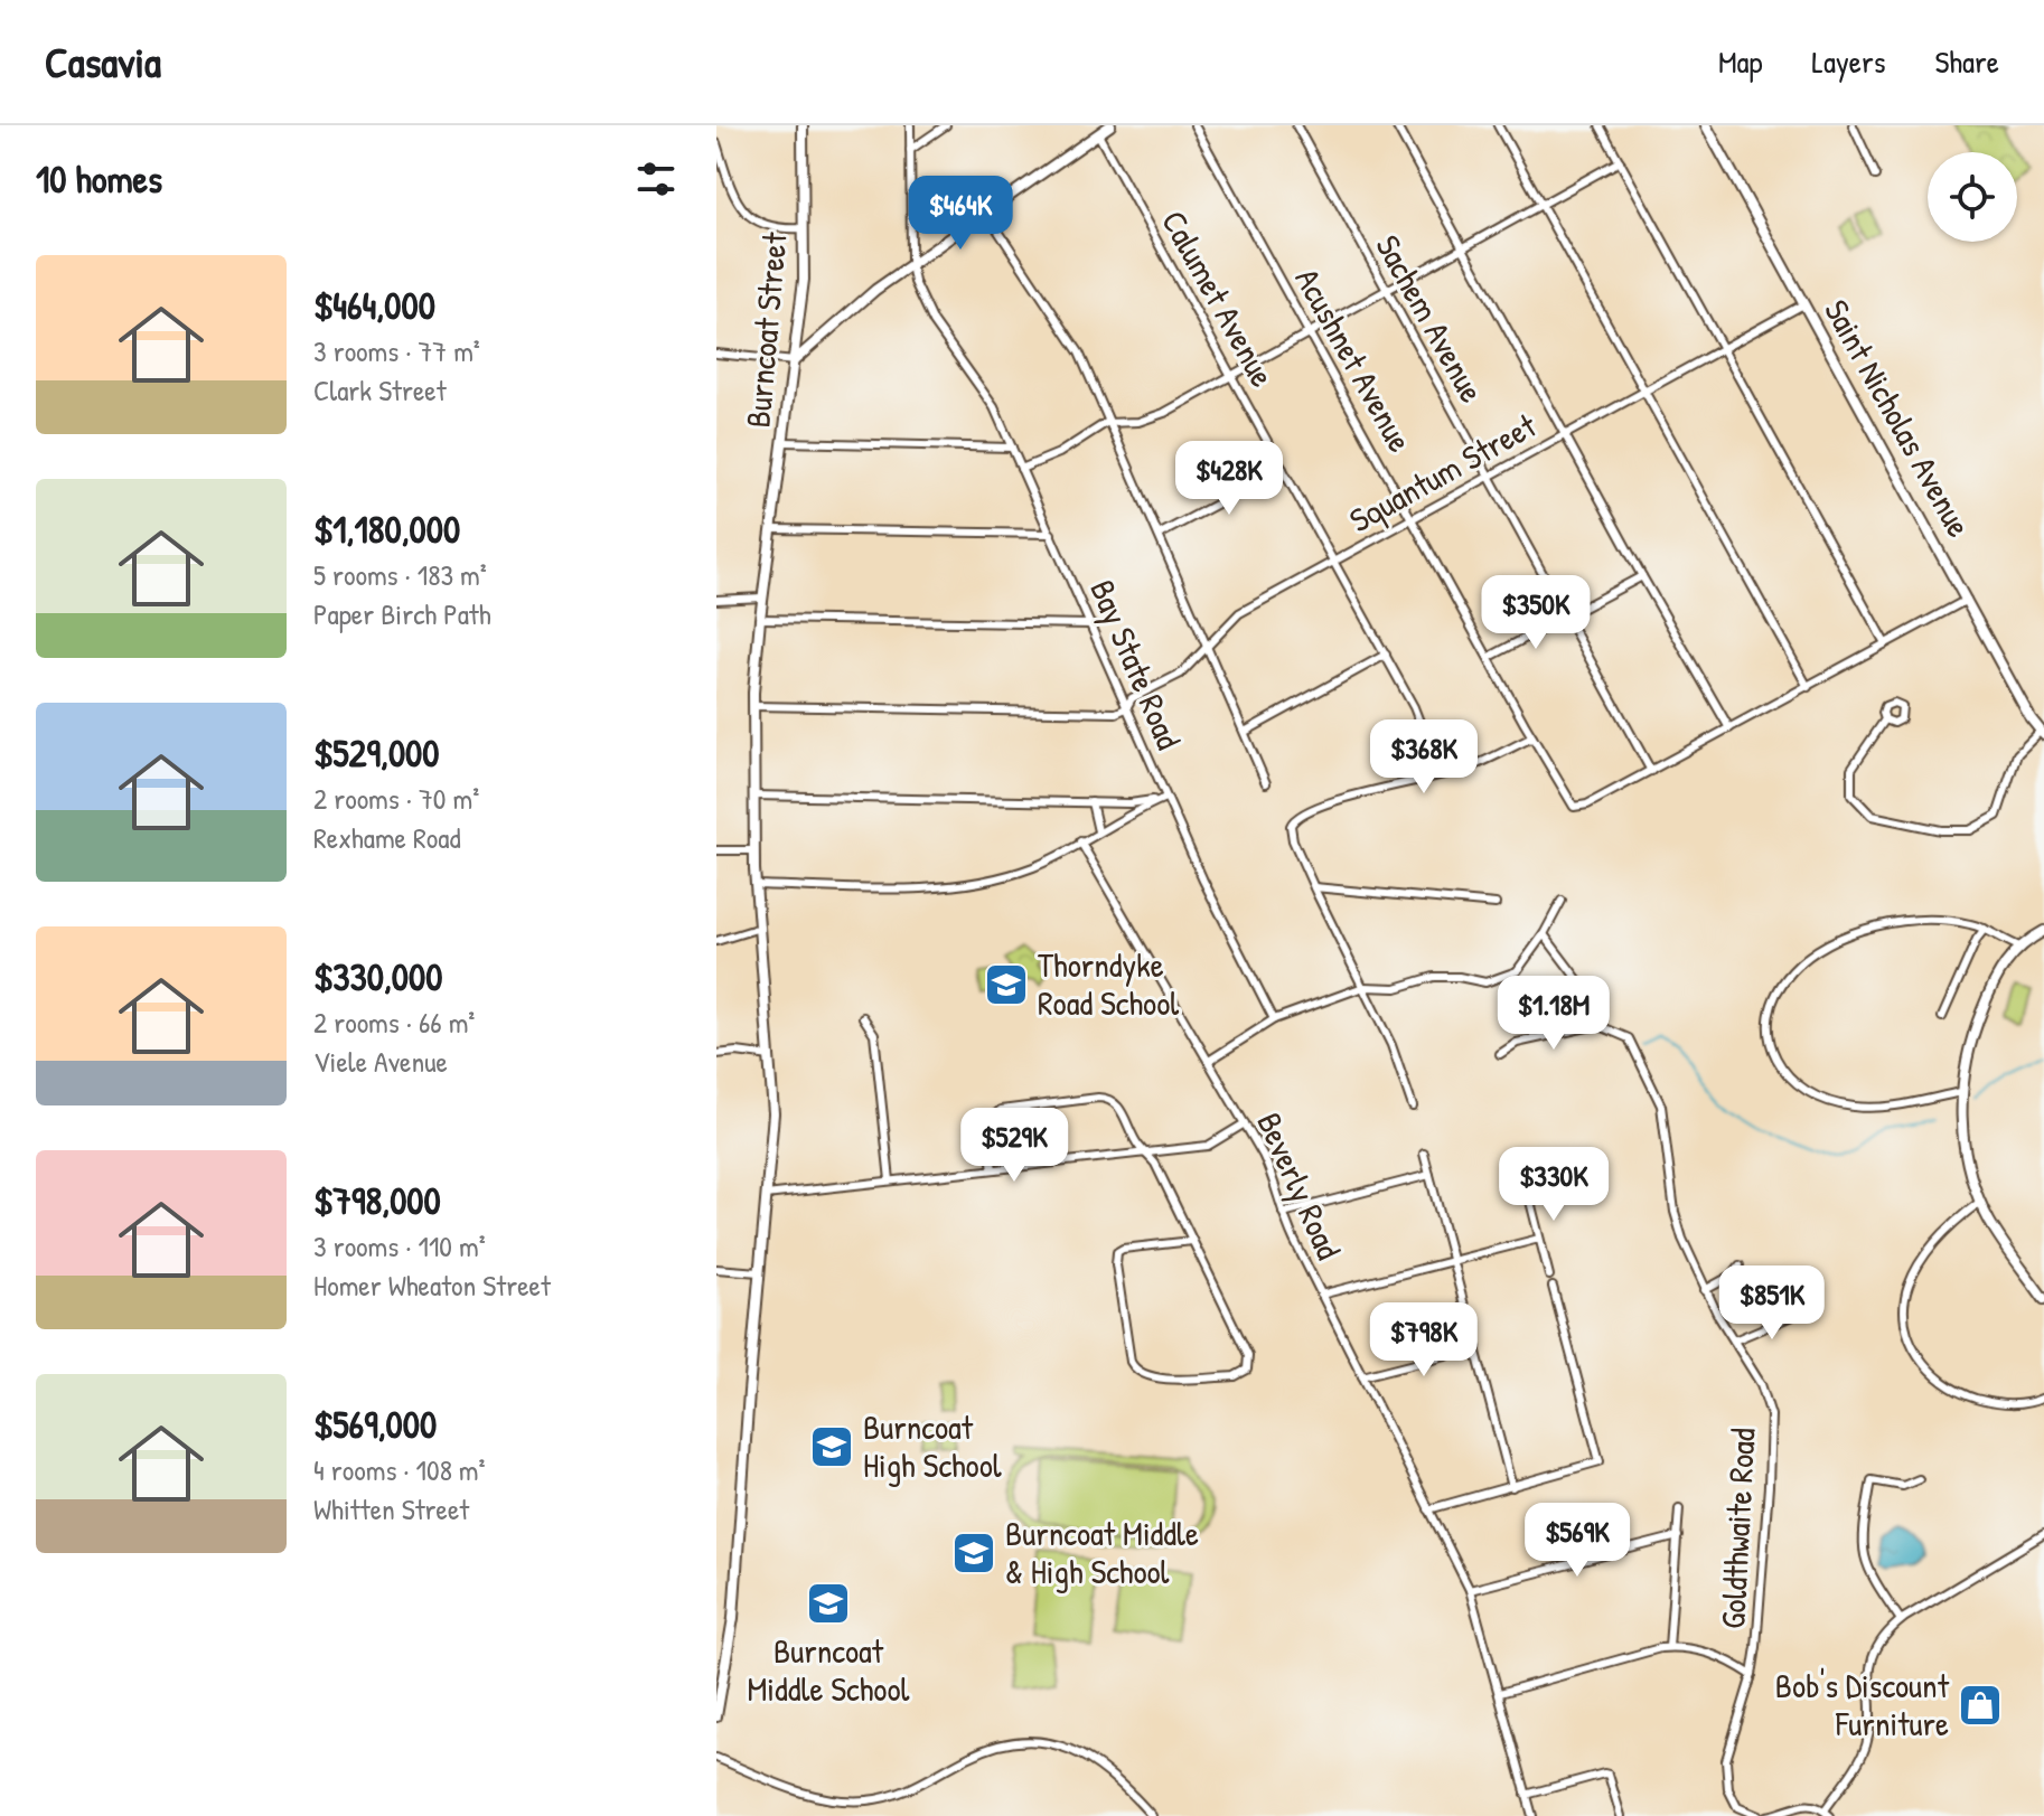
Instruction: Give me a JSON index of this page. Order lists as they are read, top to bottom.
{
  "streets": {
    "main road": ["Burncoat Street", "Saint Nicholas Avenue"],
    "street": [
      "Calumet Avenue",
      "Sachem Avenue",
      "Acushnet Avenue",
      "Squantum Street",
      "Bay State Road",
      "Beverly Road",
      "Goldthwaite Road"
    ]
  },
  "crossings": [
    ["Calumet Avenue", "Squantum Street"],
    ["Sachem Avenue", "Acushnet Avenue"],
    ["Sachem Avenue", "Squantum Street"],
    ["Acushnet Avenue", "Squantum Street"],
    ["Saint Nicholas Avenue", "Squantum Street"],
    ["Squantum Street", "Bay State Road"]
  ],
  "places": {
    "school or university": [
      "Thorndyke Road School",
      "Burncoat High School",
      "Burncoat Middle & High School",
      "Burncoat Middle School"
    ],
    "shop": ["Bob's Discount Furniture"]
  },
  "page": {
    "header": "Casavia",
    "nav": ["Map", "Layers", "Share"],
    "heading": "10 homes",
    "price": [
      "$464K",
      "$428K",
      "$350K",
      "$368K",
      "$1.18M",
      "$529K",
      "$330K",
      "$851K",
      "$798K",
      "$569K"
    ],
    "list": [
      {
        "name": "$464,000",
        "note": "3 rooms · 77 m² · Clark Street"
      },
      {
        "name": "$1,180,000",
        "note": "5 rooms · 183 m² · Paper Birch Path"
      },
      {
        "name": "$529,000",
        "note": "2 rooms · 70 m² · Rexhame Road"
      },
      {
        "name": "$330,000",
        "note": "2 rooms · 66 m² · Viele Avenue"
      },
      {
        "name": "$798,000",
        "note": "3 rooms · 110 m² · Homer Wheaton Street"
      },
      {
        "name": "$569,000",
        "note": "4 rooms · 108 m² · Whitten Street"
      }
    ]
  }
}
